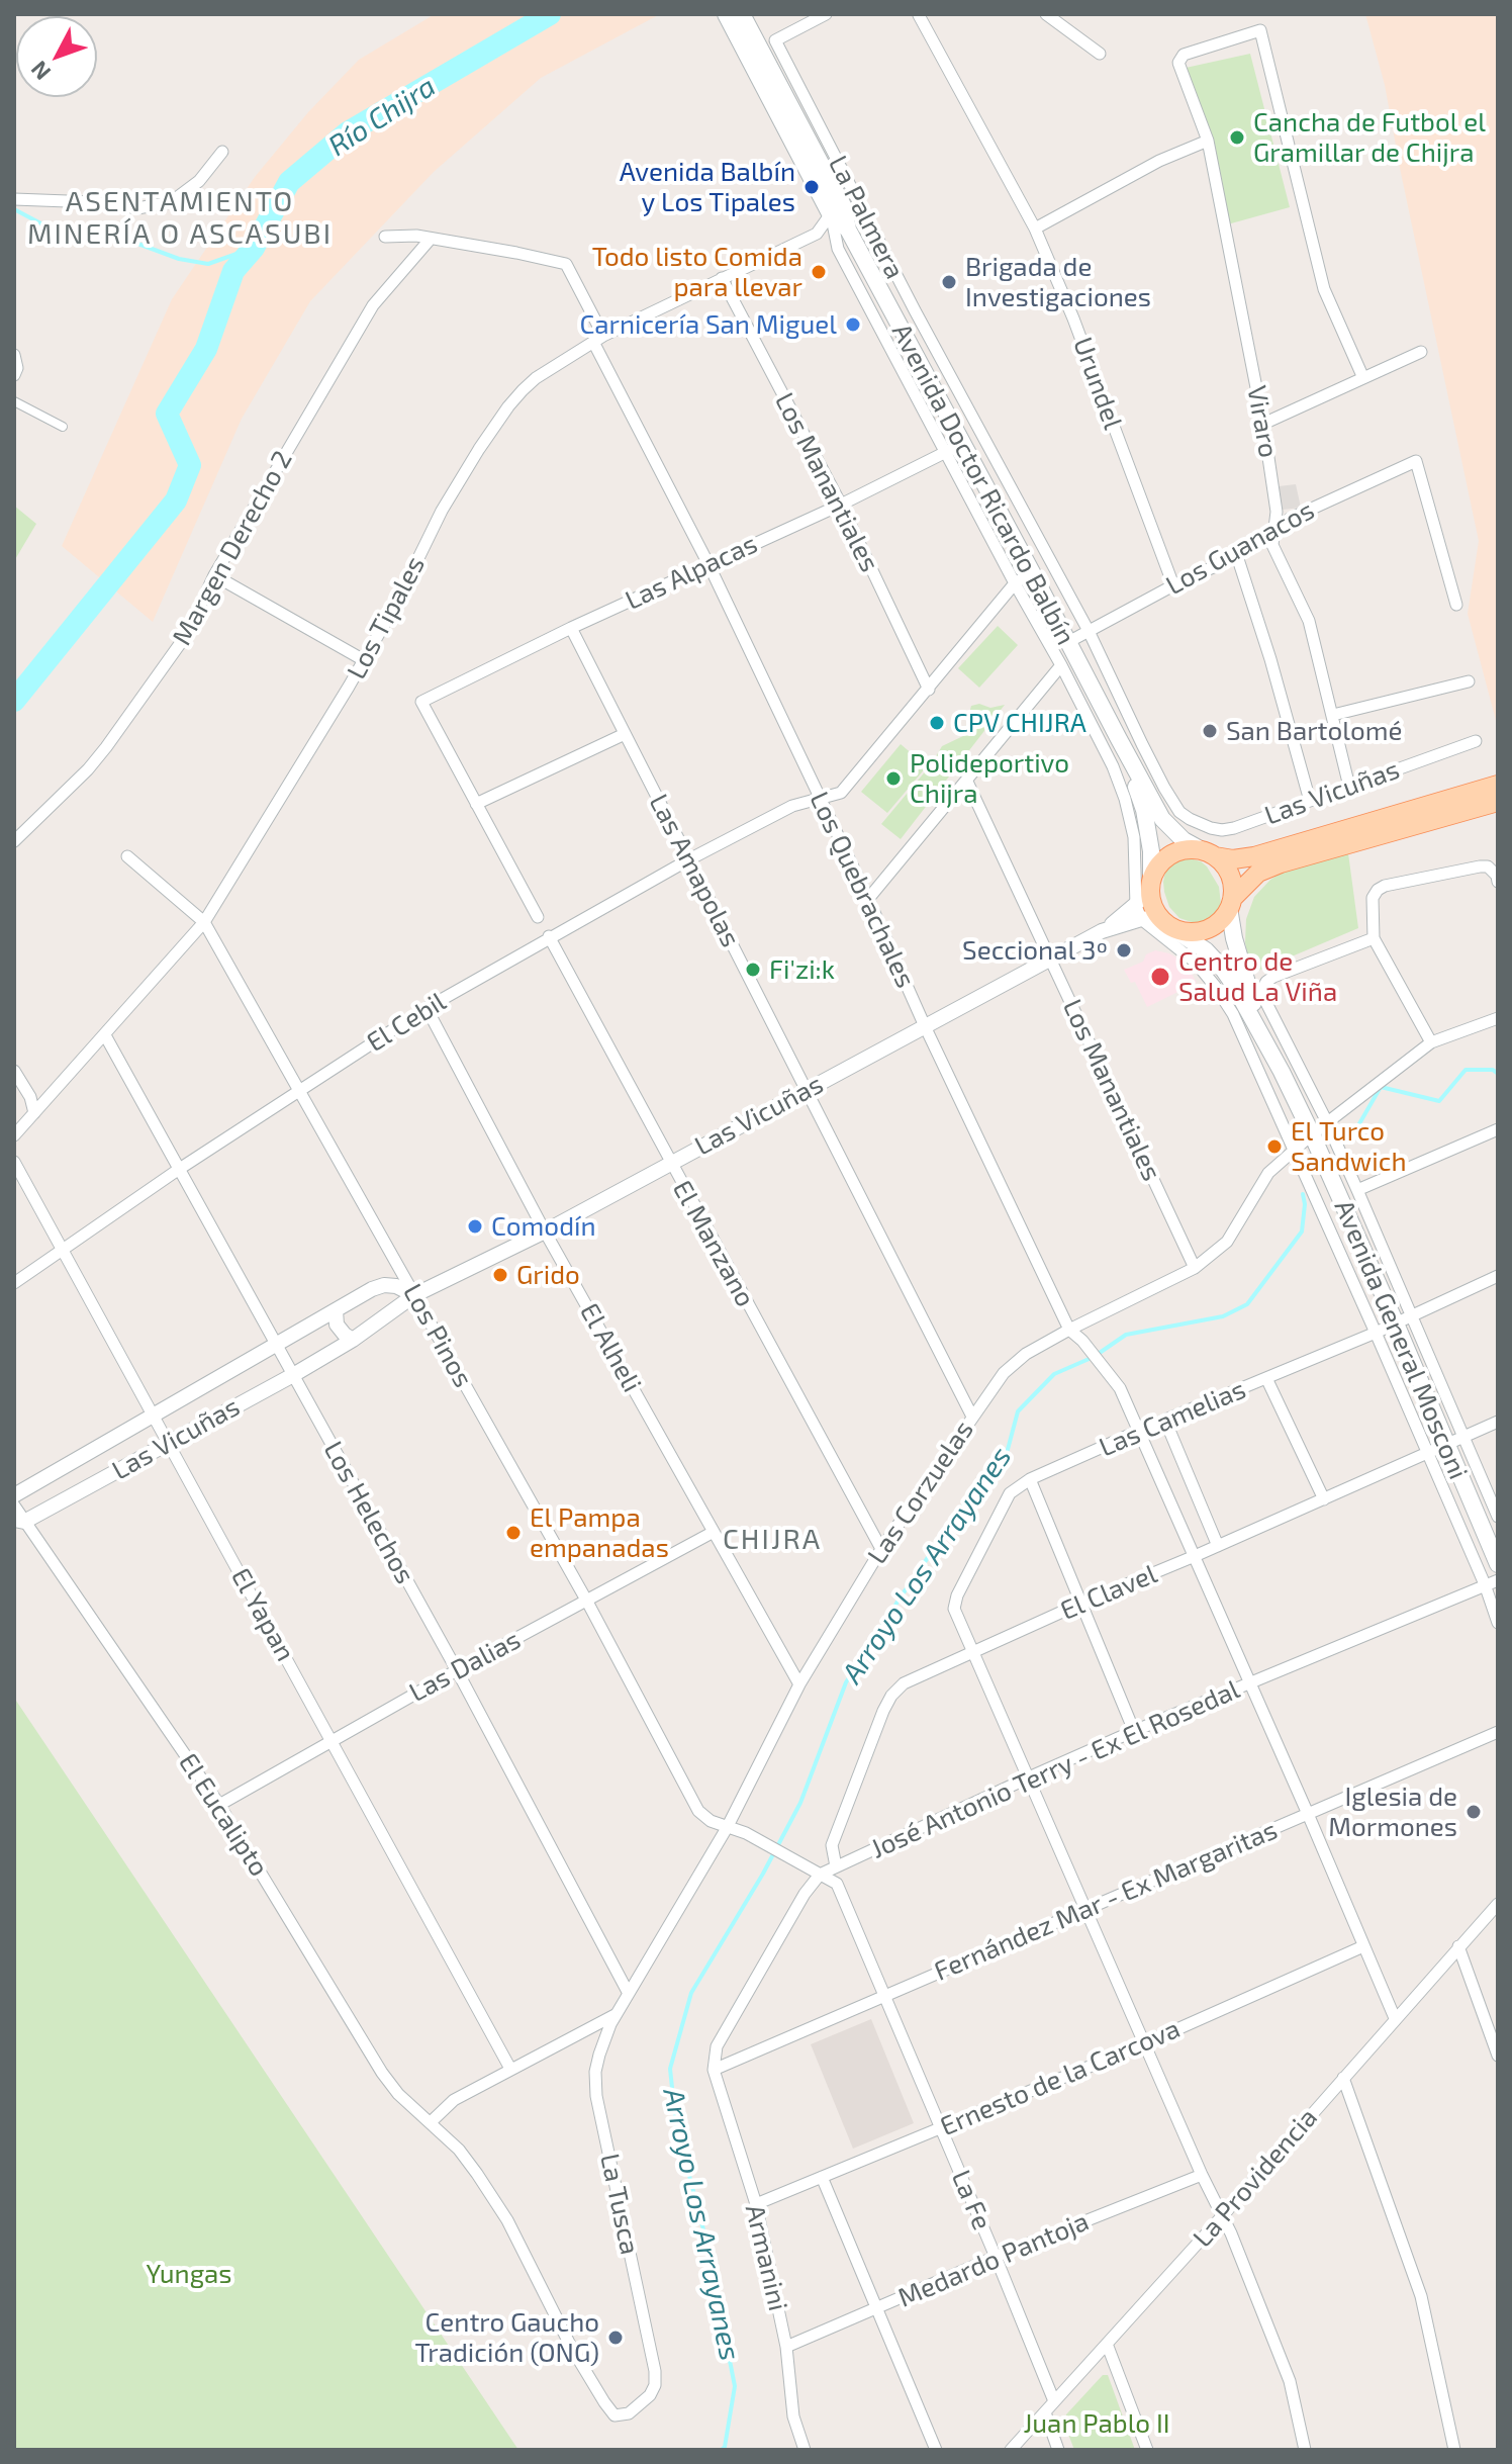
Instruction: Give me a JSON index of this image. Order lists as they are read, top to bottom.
{
  "streets": {
    "main road": ["Avenida Doctor Ricardo Balbín", "Avenida General Mosconi"],
    "street": [
      "La Palmera",
      "Urundel",
      "Viraro",
      "Los Manantiales",
      "Margen Derecho 2",
      "Los Guanacos",
      "Las Alpacas",
      "Los Tipales",
      "Las Vicuñas",
      "Las Amapolas",
      "Los Quebrachales",
      "El Cebil",
      "El Manzano",
      "Los Pinos",
      "El Alheli",
      "Las Camelias",
      "Las Corzuelas",
      "Los Helechos",
      "El Clavel",
      "El Yapan",
      "Las Dalias",
      "José Antonio Terry - Ex El Rosedal",
      "El Eucalipto",
      "Fernández Mar - Ex Margaritas",
      "Ernesto de la Carcova",
      "La Providencia",
      "La Fe",
      "La Tusca",
      "Armanini",
      "Medardo Pantoja"
    ]
  },
  "crossings": [
    ["La Palmera", "Avenida Doctor Ricardo Balbín"],
    ["La Palmera", "Los Guanacos"],
    ["La Palmera", "Las Vicuñas"],
    ["Urundel", "Los Guanacos"],
    ["Viraro", "Los Guanacos"],
    ["Viraro", "Las Vicuñas"],
    ["Los Manantiales", "Las Alpacas"],
    ["Los Manantiales", "Los Tipales"],
    ["Los Manantiales", "Las Vicuñas"],
    ["Los Manantiales", "El Cebil"],
    ["Los Manantiales", "Las Corzuelas"],
    ["Avenida Doctor Ricardo Balbín", "Los Guanacos"],
    ["Avenida Doctor Ricardo Balbín", "Las Alpacas"],
    ["Avenida Doctor Ricardo Balbín", "Los Tipales"],
    ["Avenida Doctor Ricardo Balbín", "El Cebil"],
    ["Margen Derecho 2", "Los Quebrachales"],
    ["Las Alpacas", "Las Amapolas"],
    ["Las Alpacas", "Los Quebrachales"],
    ["Los Tipales", "Los Quebrachales"],
    ["Los Tipales", "Los Pinos"],
    ["Los Tipales", "Los Helechos"],
    ["Las Vicuñas", "Las Amapolas"],
    ["Las Vicuñas", "Los Quebrachales"],
    ["Las Vicuñas", "El Manzano"],
    ["Las Vicuñas", "Los Pinos"],
    ["Las Vicuñas", "El Alheli"],
    ["Las Vicuñas", "Los Helechos"],
    ["Las Vicuñas", "El Yapan"],
    ["Las Vicuñas", "El Eucalipto"],
    ["Las Amapolas", "El Cebil"],
    ["Las Amapolas", "Las Corzuelas"],
    ["Los Quebrachales", "El Cebil"],
    ["Los Quebrachales", "Las Camelias"],
    ["Los Quebrachales", "Las Corzuelas"],
    ["Los Quebrachales", "El Clavel"],
    ["Los Quebrachales", "José Antonio Terry - Ex El Rosedal"],
    ["Los Quebrachales", "Fernández Mar - Ex Margaritas"],
    ["Los Quebrachales", "Ernesto de la Carcova"],
    ["Los Quebrachales", "La Providencia"],
    ["El Cebil", "El Manzano"],
    ["El Cebil", "Los Pinos"],
    ["El Cebil", "El Alheli"],
    ["El Cebil", "Los Helechos"],
    ["El Cebil", "El Yapan"],
    ["El Manzano", "Las Corzuelas"],
    ["Los Pinos", "Las Corzuelas"],
    ["Los Pinos", "Las Dalias"],
    ["Los Pinos", "La Fe"],
    ["Avenida General Mosconi", "Las Camelias"],
    ["Avenida General Mosconi", "Las Corzuelas"],
    ["Avenida General Mosconi", "El Clavel"],
    ["El Alheli", "Las Corzuelas"],
    ["El Alheli", "Las Dalias"],
    ["Las Camelias", "El Clavel"],
    ["Las Camelias", "José Antonio Terry - Ex El Rosedal"],
    ["Las Camelias", "Fernández Mar - Ex Margaritas"],
    ["Las Camelias", "Ernesto de la Carcova"],
    ["Las Camelias", "La Providencia"],
    ["Las Camelias", "Medardo Pantoja"],
    ["Las Corzuelas", "La Fe"],
    ["Las Corzuelas", "La Tusca"],
    ["Los Helechos", "Las Dalias"],
    ["Los Helechos", "La Tusca"],
    ["El Clavel", "José Antonio Terry - Ex El Rosedal"],
    ["El Yapan", "Las Dalias"],
    ["Las Dalias", "El Eucalipto"],
    ["José Antonio Terry - Ex El Rosedal", "Fernández Mar - Ex Margaritas"],
    ["José Antonio Terry - Ex El Rosedal", "La Fe"],
    ["José Antonio Terry - Ex El Rosedal", "Armanini"],
    ["El Eucalipto", "La Tusca"],
    ["Fernández Mar - Ex Margaritas", "La Fe"],
    ["Fernández Mar - Ex Margaritas", "Armanini"],
    ["Ernesto de la Carcova", "La Fe"],
    ["Ernesto de la Carcova", "Armanini"],
    ["La Providencia", "La Fe"],
    ["La Fe", "Medardo Pantoja"],
    ["Armanini", "Medardo Pantoja"]
  ],
  "districts": ["ASENTAMIENTO MINERÍA O ASCASUBI", "CHIJRA"],
  "water": ["Río Chijra", "Arroyo Los Arrayanes"],
  "parks": ["Yungas", "Juan Pablo II"],
  "places": [
    "Cancha de Futbol el Gramillar de Chijra",
    "Avenida Balbín y Los Tipales",
    "Todo listo Comida para llevar",
    "Brigada de Investigaciones",
    "Carnicería San Miguel",
    "CPV CHIJRA",
    "San Bartolomé",
    "Polideportivo Chijra",
    "Seccional 3º",
    "Fi'zi:k",
    "Centro de Salud La Viña",
    "El Turco Sandwich",
    "Comodín",
    "Grido",
    "El Pampa empanadas",
    "Iglesia de Mormones",
    "Centro Gaucho Tradición (ONG)"
  ],
  "north": "bottom left"
}
